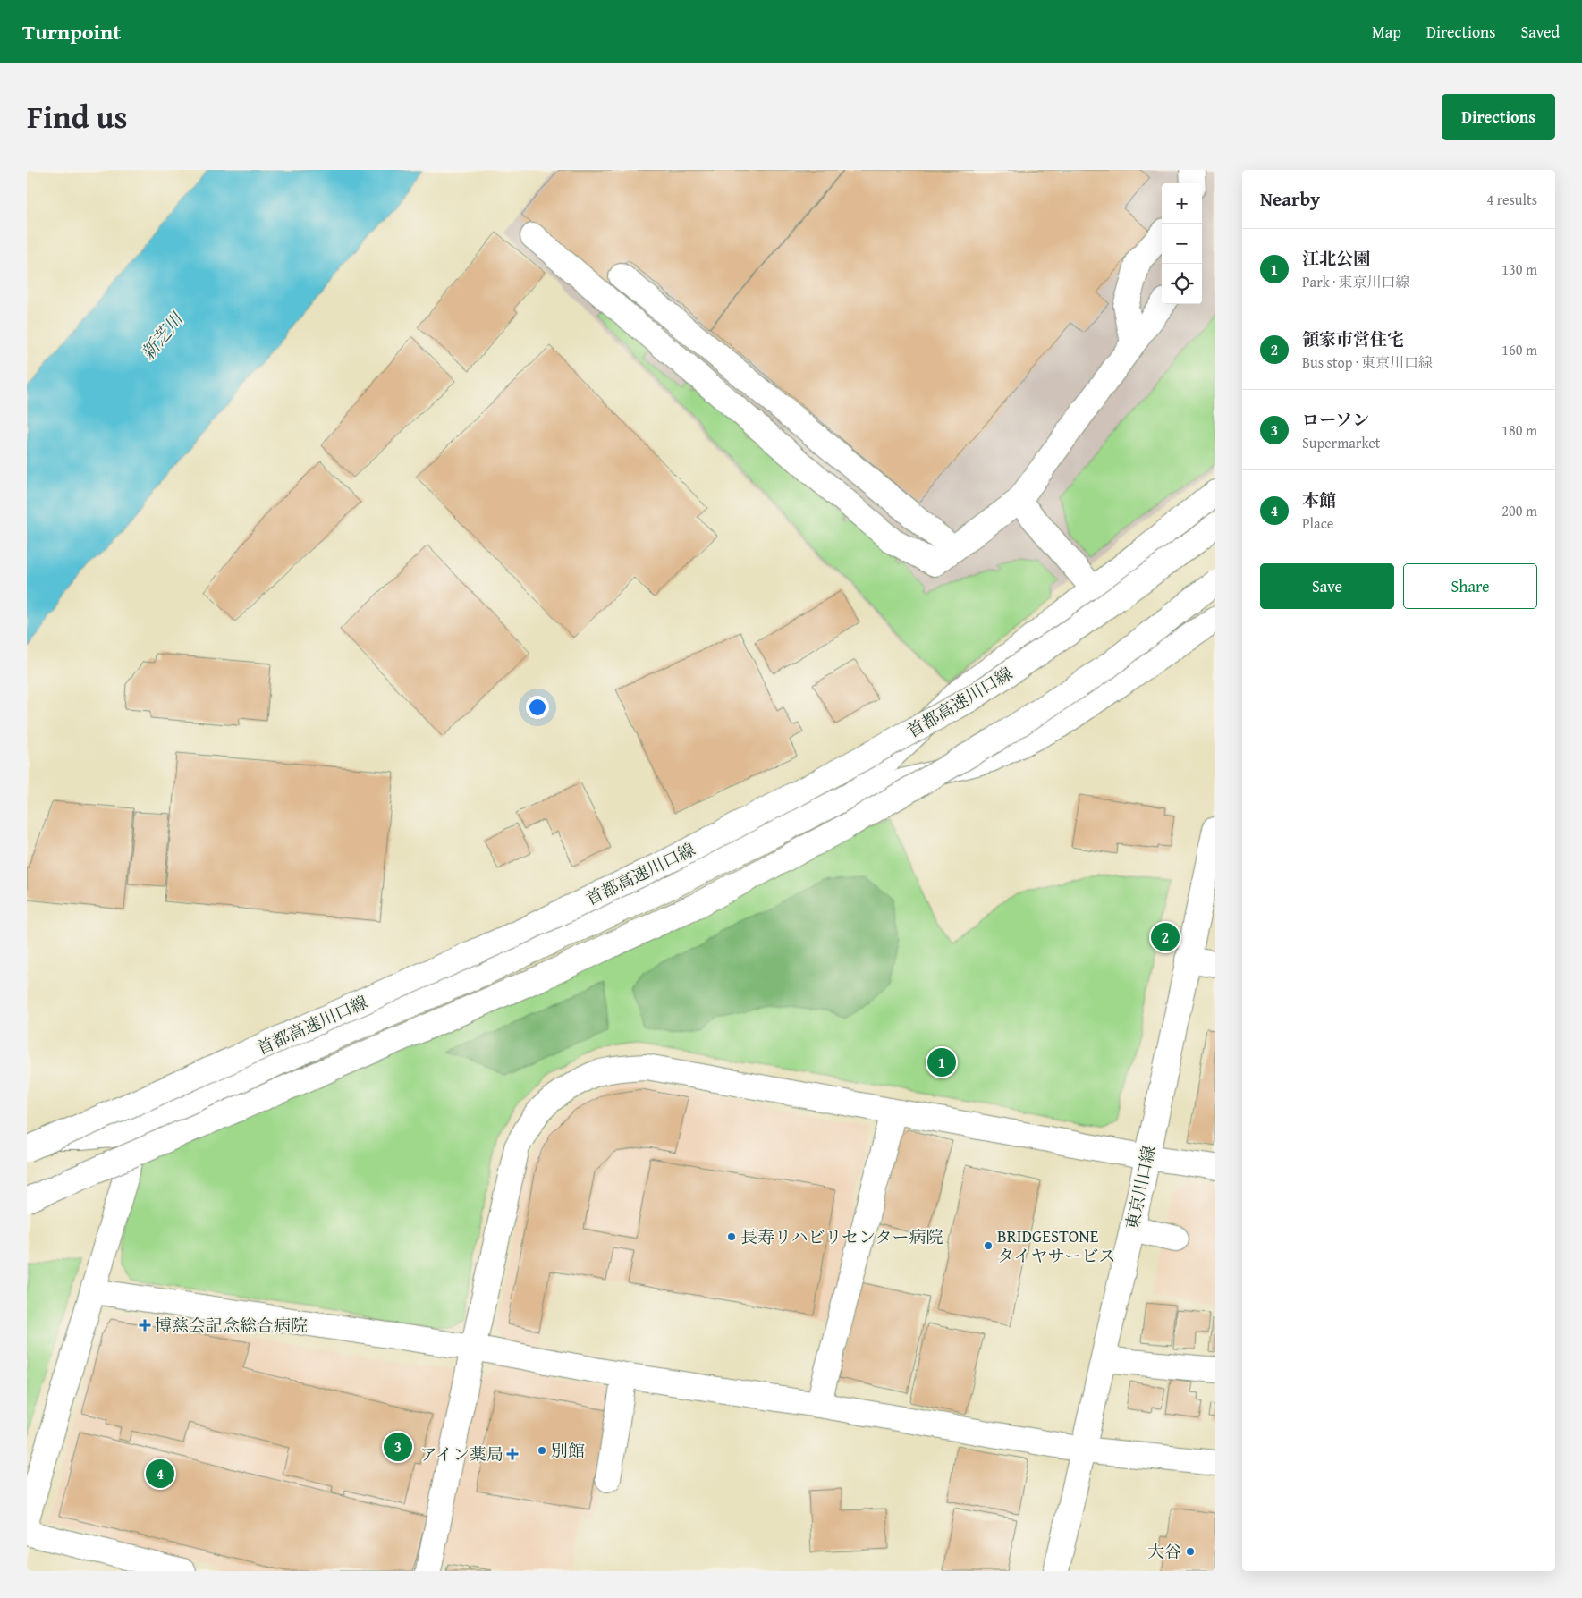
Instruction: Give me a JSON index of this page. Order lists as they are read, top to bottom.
{
  "streets": {
    "main road": ["首都高速川口線", "東京川口線"]
  },
  "water": ["新芝川"],
  "places": {
    "other": [
      "長寿リハビリセンター病院",
      "BRIDGESTONE タイヤサービス",
      "別館",
      "大谷"
    ],
    "health": ["博慈会記念総合病院", "アイン薬局"]
  },
  "page": {
    "header": "Turnpoint",
    "nav": ["Map", "Directions", "Saved"],
    "title": "Find us",
    "buttons": [
      "Directions",
      ["Save", "Share"]
    ],
    "heading": ["Nearby", "4 results"],
    "map_buttons": ["+", "−"],
    "list": [
      {
        "mark": "1",
        "name": "江北公園",
        "note": "Park · 東京川口線",
        "value": "130 m"
      },
      {
        "mark": "2",
        "name": "領家市営住宅",
        "note": "Bus stop · 東京川口線",
        "value": "160 m"
      },
      {
        "mark": "3",
        "name": "ローソン",
        "note": "Supermarket",
        "value": "180 m"
      },
      {
        "mark": "4",
        "name": "本館",
        "note": "Place",
        "value": "200 m"
      }
    ],
    "pins": [
      "2",
      "1",
      "3",
      "4"
    ]
  }
}
